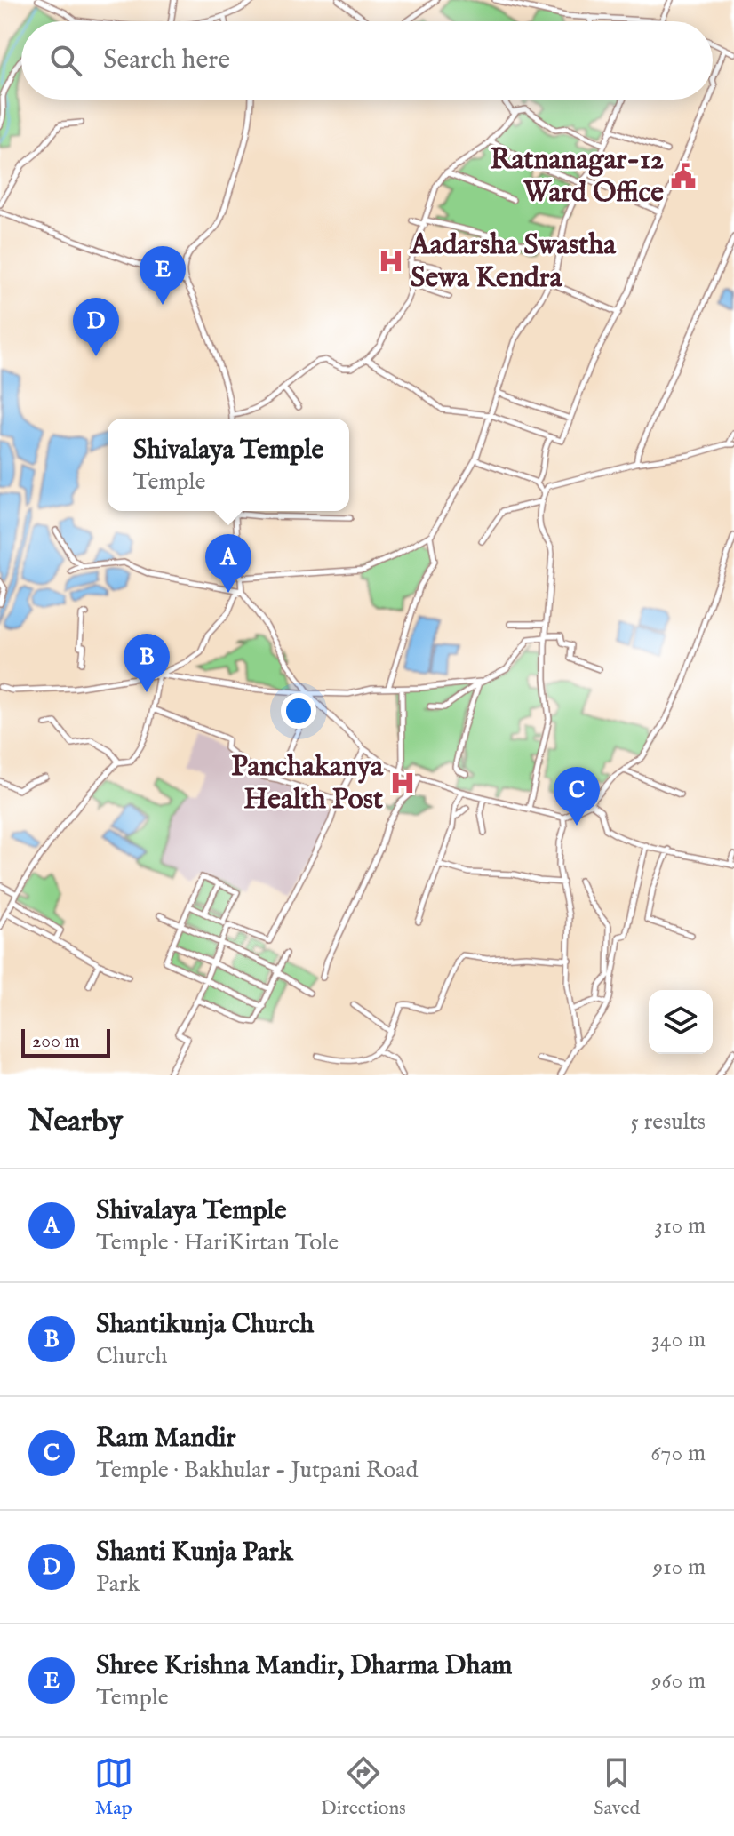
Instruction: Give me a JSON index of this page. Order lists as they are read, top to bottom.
{
  "places": {
    "public building": ["Ratnanagar-12 Ward Office"],
    "hospital": ["Aadarsha Swastha Sewa Kendra", "Panchakanya Health Post"]
  },
  "scale_bar": "200 m",
  "page": {
    "search": "Search here",
    "pins": [
      "E",
      "D",
      "A",
      "B",
      "C"
    ],
    "popup": ["Shivalaya Temple", "Temple"],
    "scale": "200 m",
    "heading": ["Nearby", "5 results"],
    "list": [
      {
        "mark": "A",
        "name": "Shivalaya Temple",
        "note": "Temple · HariKirtan Tole",
        "value": "310 m"
      },
      {
        "mark": "B",
        "name": "Shantikunja Church",
        "note": "Church",
        "value": "340 m"
      },
      {
        "mark": "C",
        "name": "Ram Mandir",
        "note": "Temple · Bakhular - Jutpani Road",
        "value": "670 m"
      },
      {
        "mark": "D",
        "name": "Shanti Kunja Park",
        "note": "Park",
        "value": "910 m"
      },
      {
        "mark": "E",
        "name": "Shree Krishna Mandir, Dharma Dham",
        "note": "Temple",
        "value": "960 m"
      }
    ],
    "nav": ["Map", "Directions", "Saved"]
  }
}
